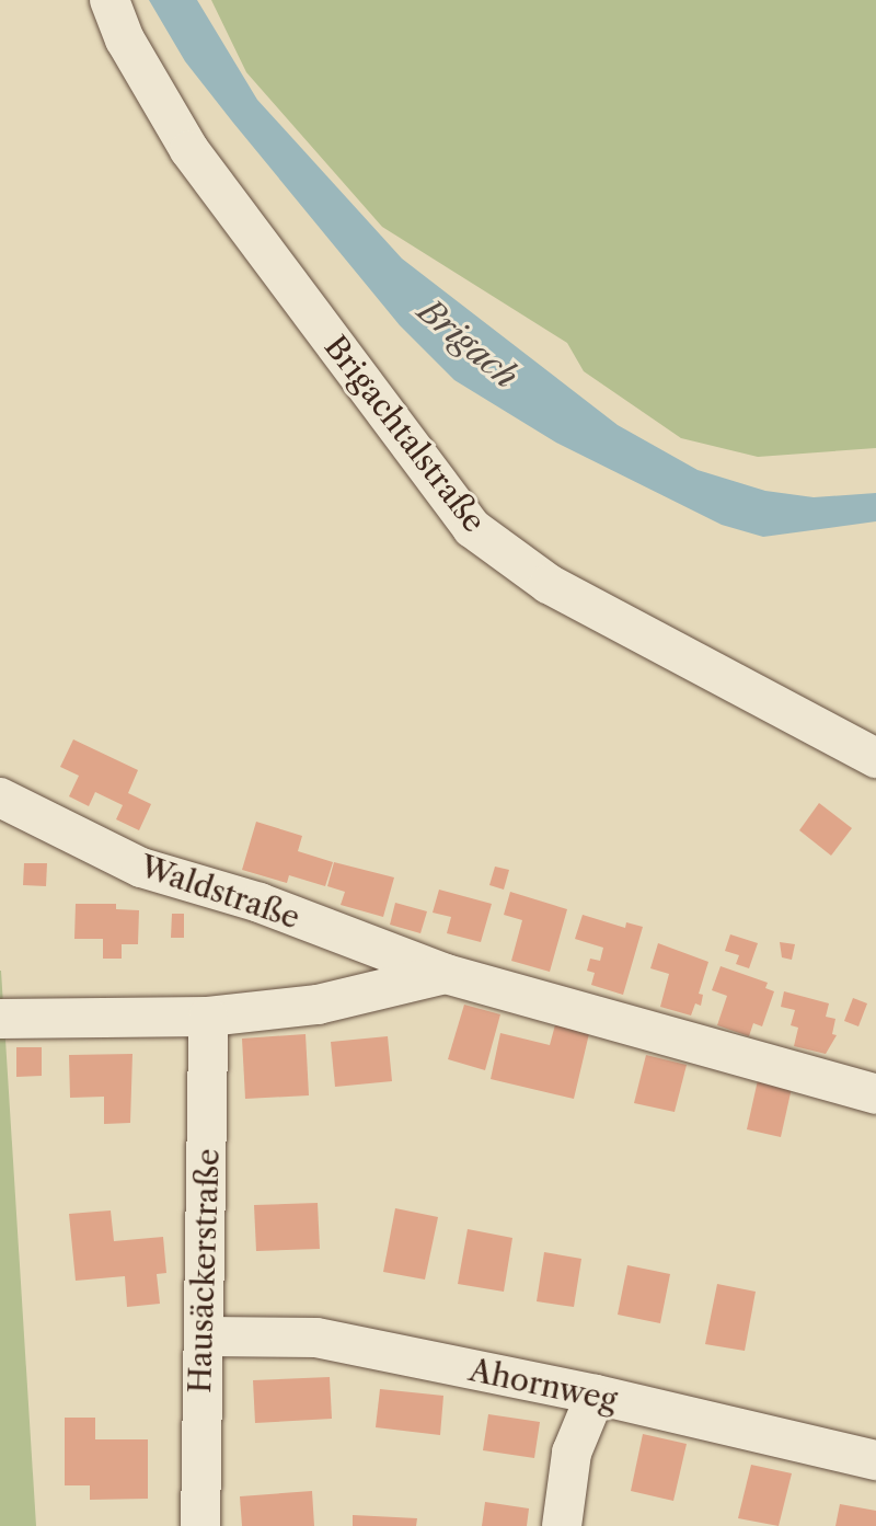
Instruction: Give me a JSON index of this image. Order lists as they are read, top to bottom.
{
  "streets": {
    "street": [
      "Brigachtalstraße",
      "Waldstraße",
      "Hausäckerstraße",
      "Ahornweg"
    ]
  },
  "crossings": [
    ["Waldstraße", "Hausäckerstraße"],
    ["Hausäckerstraße", "Ahornweg"]
  ],
  "water": ["Brigach"]
}
